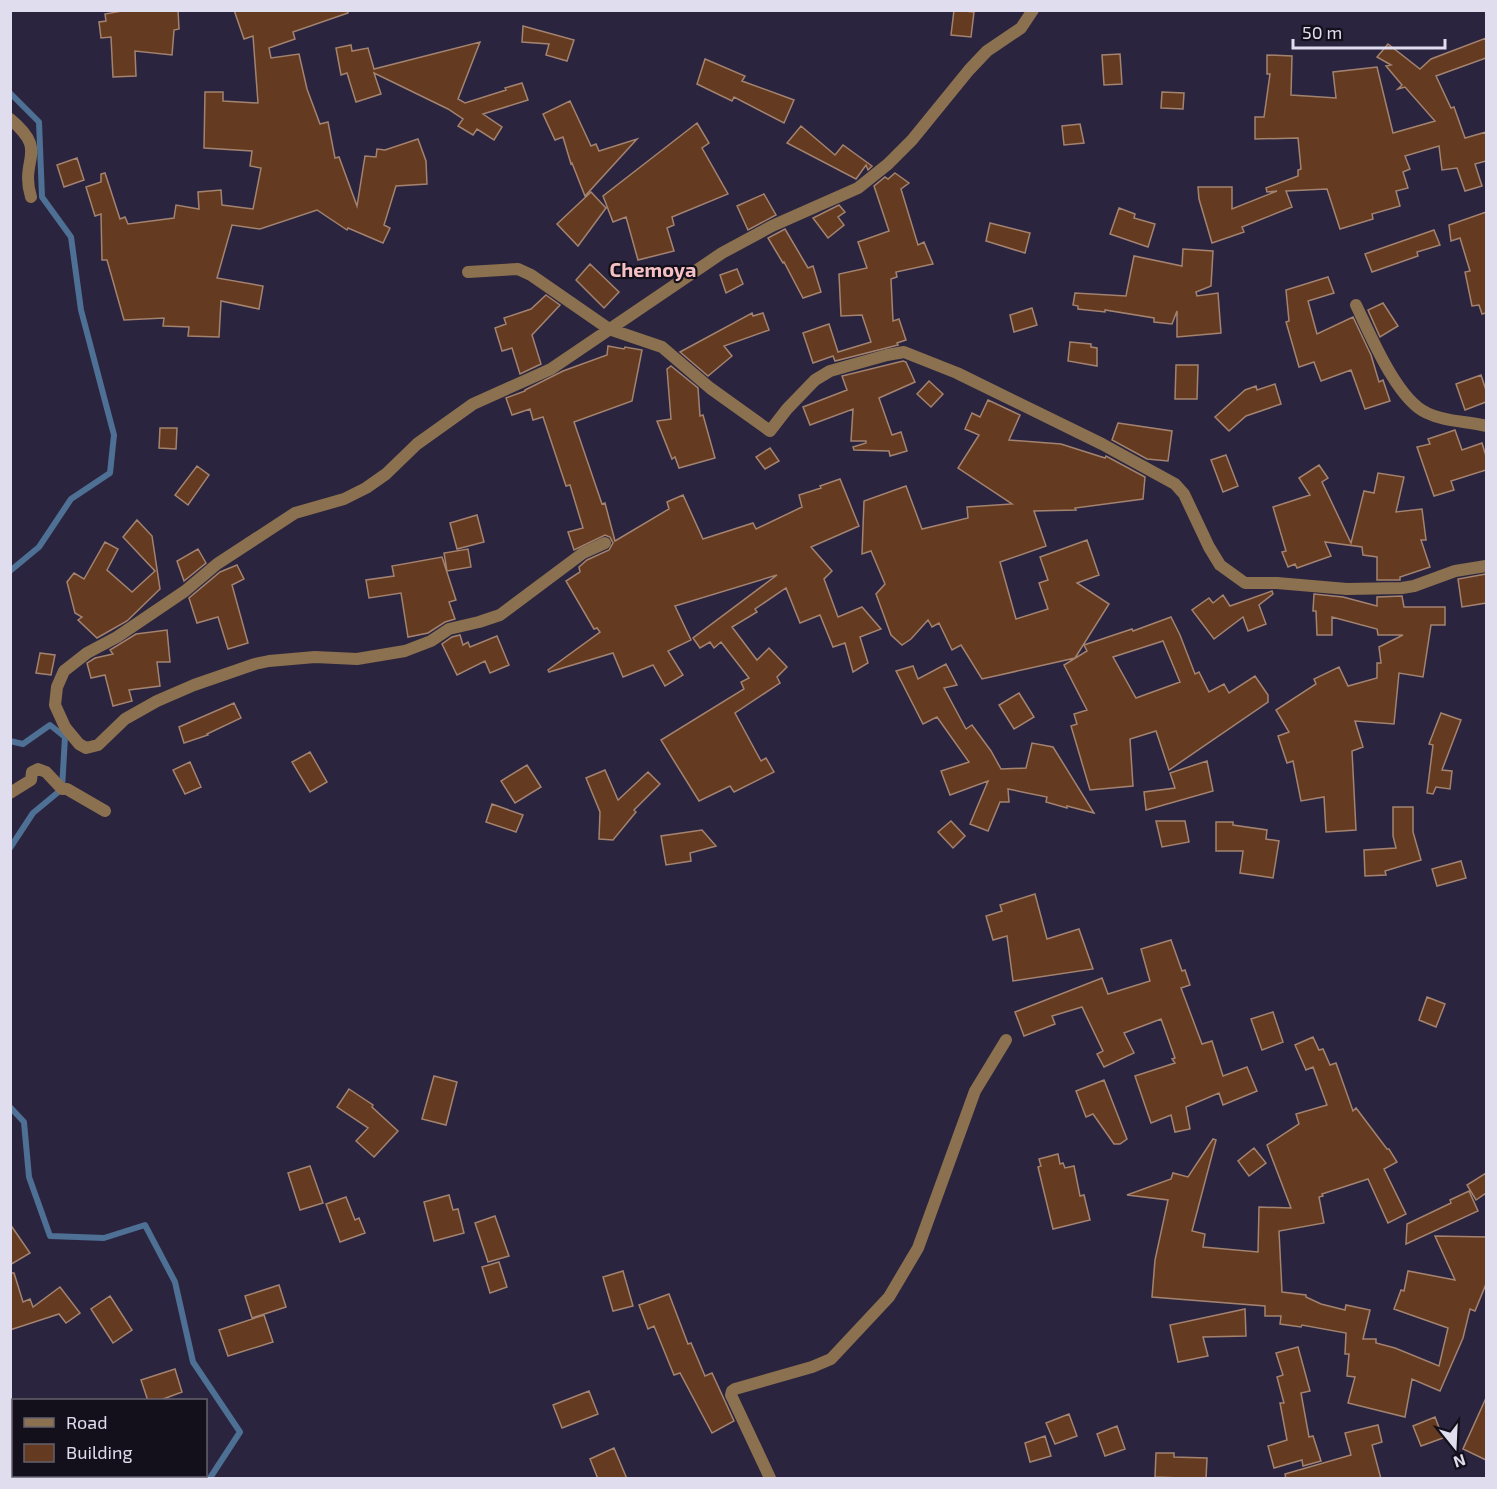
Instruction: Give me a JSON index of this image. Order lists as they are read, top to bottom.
{
  "districts": ["Chemoya"],
  "legend": ["Road", "Building"],
  "scale_bar": "50 m",
  "north": "bottom"
}
